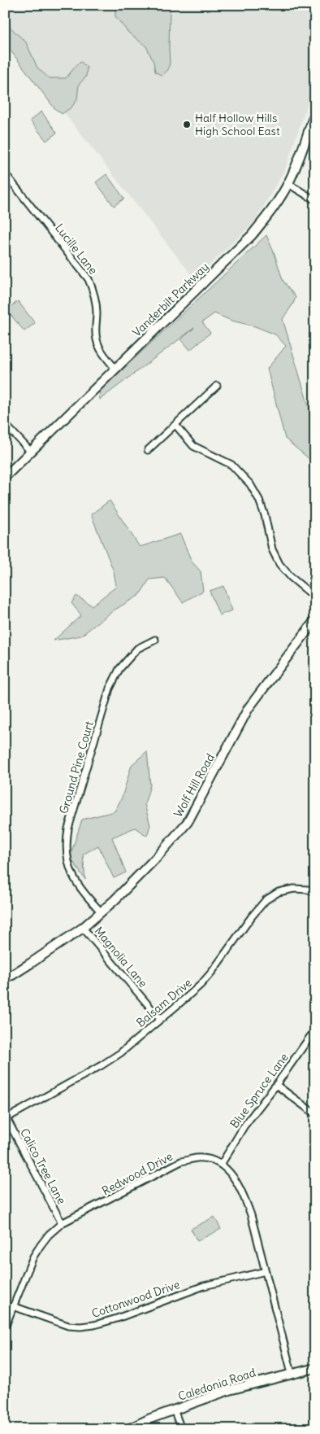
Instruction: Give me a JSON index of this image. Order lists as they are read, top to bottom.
{
  "streets": {
    "street": [
      "Lucille Lane",
      "Vanderbilt Parkway",
      "Ground Pine Court",
      "Wolf Hill Road",
      "Magnolia Lane",
      "Balsam Drive",
      "Blue Spruce Lane",
      "Calico Tree Lane",
      "Redwood Drive",
      "Cottonwood Drive",
      "Caledonia Road"
    ]
  },
  "crossings": [
    ["Lucille Lane", "Vanderbilt Parkway"],
    ["Ground Pine Court", "Wolf Hill Road"],
    ["Wolf Hill Road", "Magnolia Lane"],
    ["Magnolia Lane", "Balsam Drive"],
    ["Balsam Drive", "Calico Tree Lane"],
    ["Blue Spruce Lane", "Redwood Drive"],
    ["Calico Tree Lane", "Redwood Drive"],
    ["Redwood Drive", "Cottonwood Drive"]
  ],
  "places": ["Half Hollow Hills High School East"]
}
